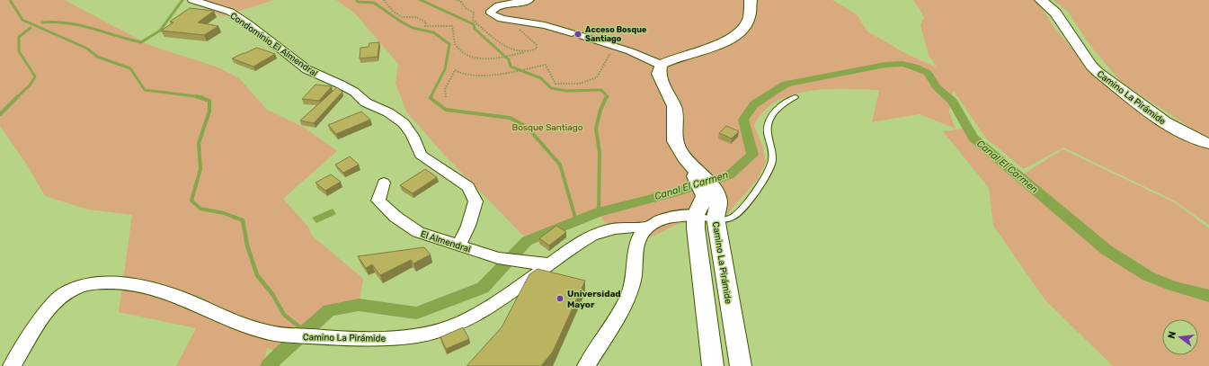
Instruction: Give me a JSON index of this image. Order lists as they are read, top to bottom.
{
  "streets": {
    "street": ["Condominio El Almendral", "Camino La Pirámide", "El Almendral"]
  },
  "crossings": [
    ["Condominio El Almendral", "El Almendral"],
    ["Camino La Pirámide", "El Almendral"]
  ],
  "water": ["Canal El Carmen"],
  "parks": ["Bosque Santiago"],
  "places": ["Acceso Bosque Santiago", "Universidad Mayor"],
  "north": "left"
}
